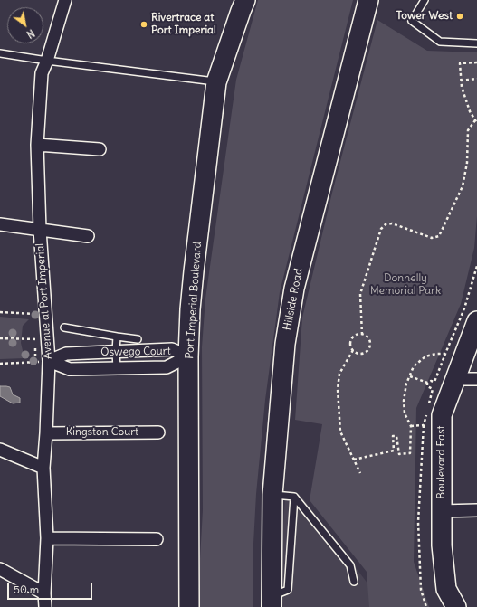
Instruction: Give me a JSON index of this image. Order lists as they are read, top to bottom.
{
  "streets": {
    "main road": ["Hillside Road", "Port Imperial Boulevard", "Boulevard East"],
    "street": ["Avenue at Port Imperial", "Oswego Court", "Kingston Court"]
  },
  "crossings": [
    ["Port Imperial Boulevard", "Oswego Court"],
    ["Avenue at Port Imperial", "Oswego Court"],
    ["Avenue at Port Imperial", "Kingston Court"]
  ],
  "parks": ["Donnelly Memorial Park"],
  "places": ["Tower West", "Rivertrace at Port Imperial"],
  "scale_bar": "50 m",
  "north": "bottom right"
}
